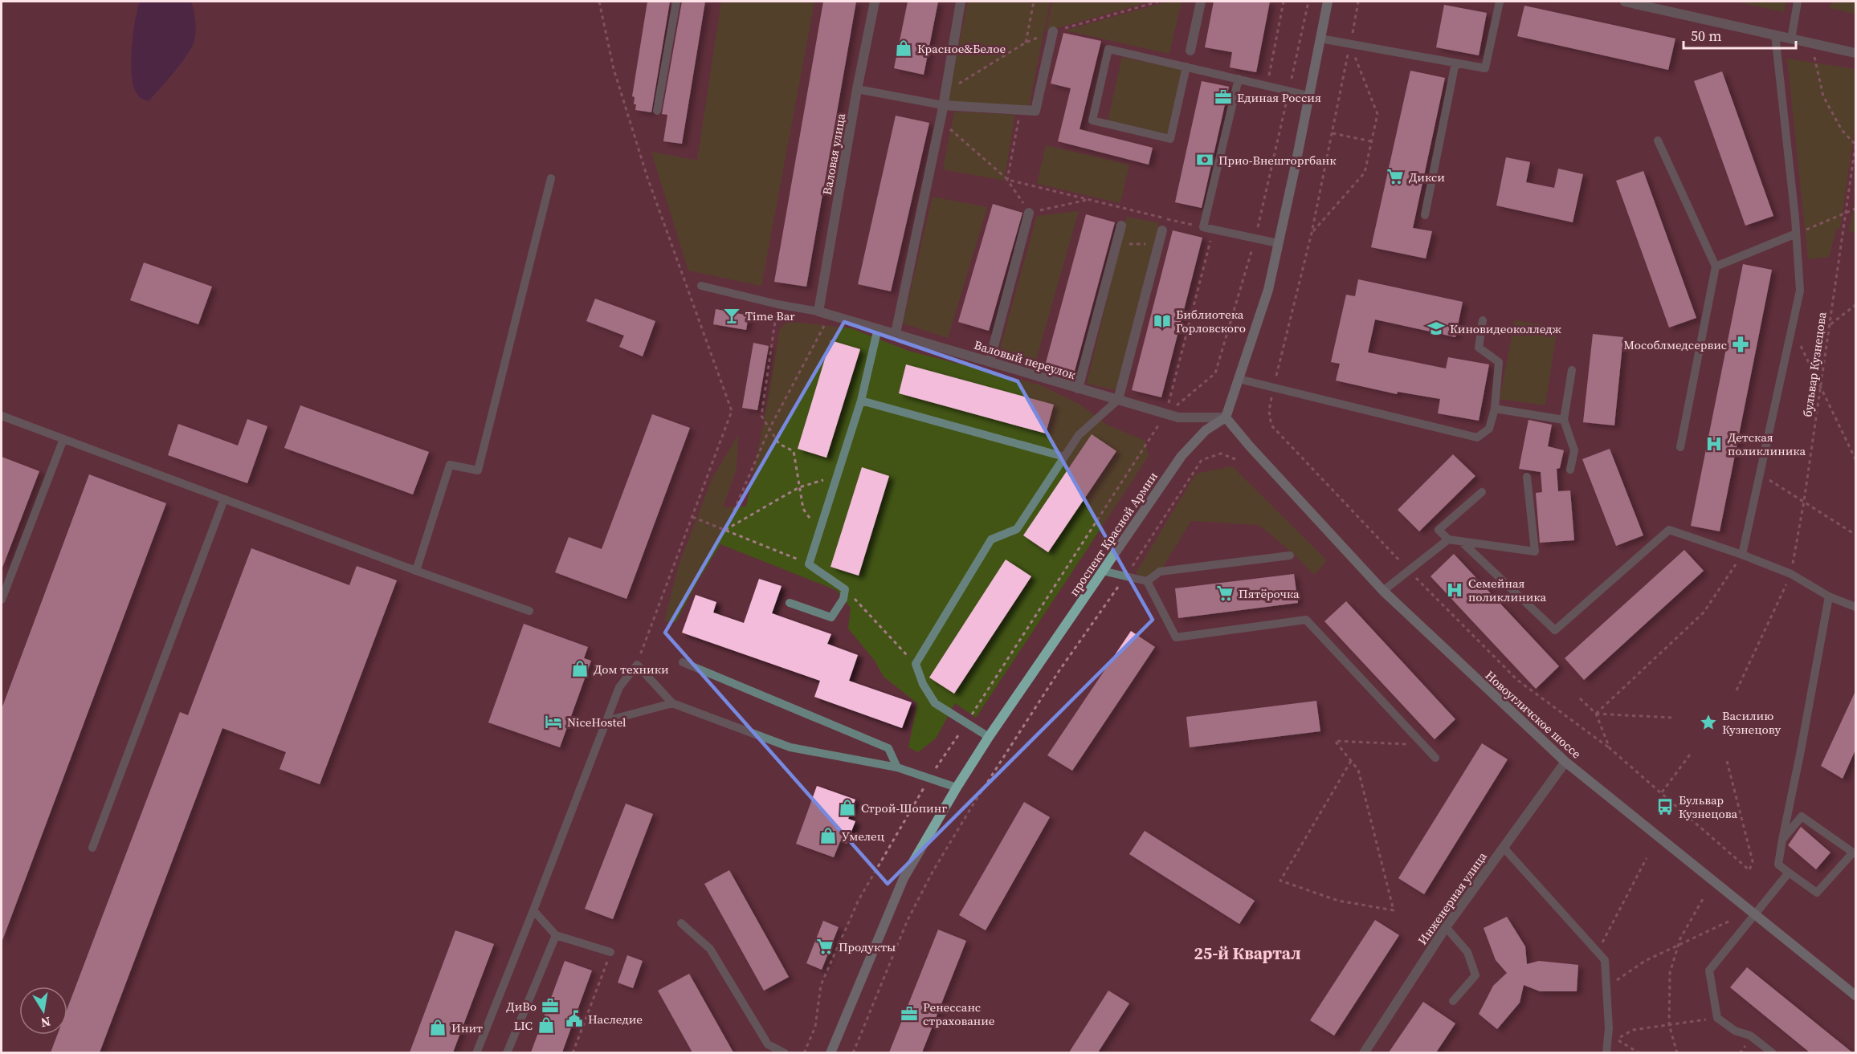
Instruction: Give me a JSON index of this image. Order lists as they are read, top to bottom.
{
  "streets": {
    "main road": ["проспект Красной Армии", "Новоугличское шоссе"],
    "street": ["Валовая улица", "Валовый переулок", "Инженерная улица"],
    "path": ["бульвар Кузнецова"]
  },
  "crossings": [
    ["Валовая улица", "Валовый переулок"],
    ["Валовый переулок", "проспект Красной Армии"],
    ["Валовый переулок", "Новоугличское шоссе"],
    ["проспект Красной Армии", "Новоугличское шоссе"],
    ["Новоугличское шоссе", "Инженерная улица"]
  ],
  "districts": ["25-й Квартал"],
  "places": {
    "shop": [
      "Красное&Белое",
      "Дом техники",
      "Строй-Шопинг",
      "Умелец",
      "LIC",
      "Инит"
    ],
    "office": ["Единая Россия", "ДиВо", "Ренессанс страхование"],
    "bank": ["Прио-Внешторгбанк"],
    "supermarket": ["Дикси", "Пятёрочка", "Продукты"],
    "bar": ["Time Bar"],
    "library": ["Библиотека Горловского"],
    "school or university": ["Киновидеоколледж"],
    "pharmacy": ["Мособлмедсервис"],
    "hospital": ["Детская поликлиника", "Семейная поликлиника"],
    "hotel": ["NiceHostel"],
    "place": ["Василию Кузнецову"],
    "bus stop": ["Бульвар Кузнецова"],
    "public building": ["Наследие"]
  },
  "scale_bar": "50 m",
  "north": "bottom"
}
